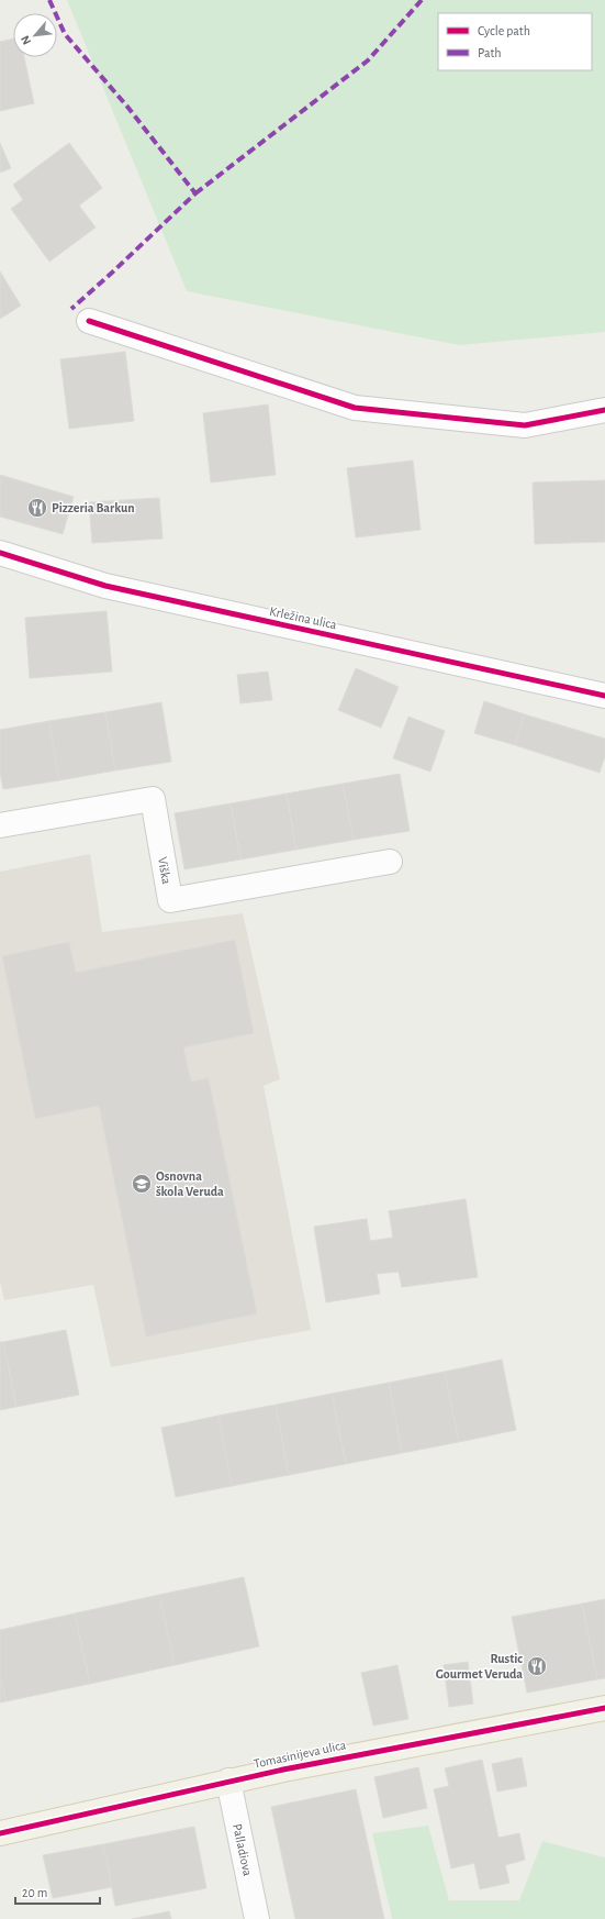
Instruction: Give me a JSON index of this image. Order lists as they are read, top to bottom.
{
  "streets": {
    "main road": ["Tomasinijeva ulica"],
    "street": ["Krležina ulica", "Viška", "Palladiova"]
  },
  "crossings": [
    ["Tomasinijeva ulica", "Palladiova"]
  ],
  "places": {
    "restaurant": ["Pizzeria Barkun", "Rustic Gourmet Veruda"],
    "school or university": ["Osnovna škola Veruda"]
  },
  "legend": ["Cycle path", "Path"],
  "scale_bar": "20 m",
  "north": "bottom left"
}
